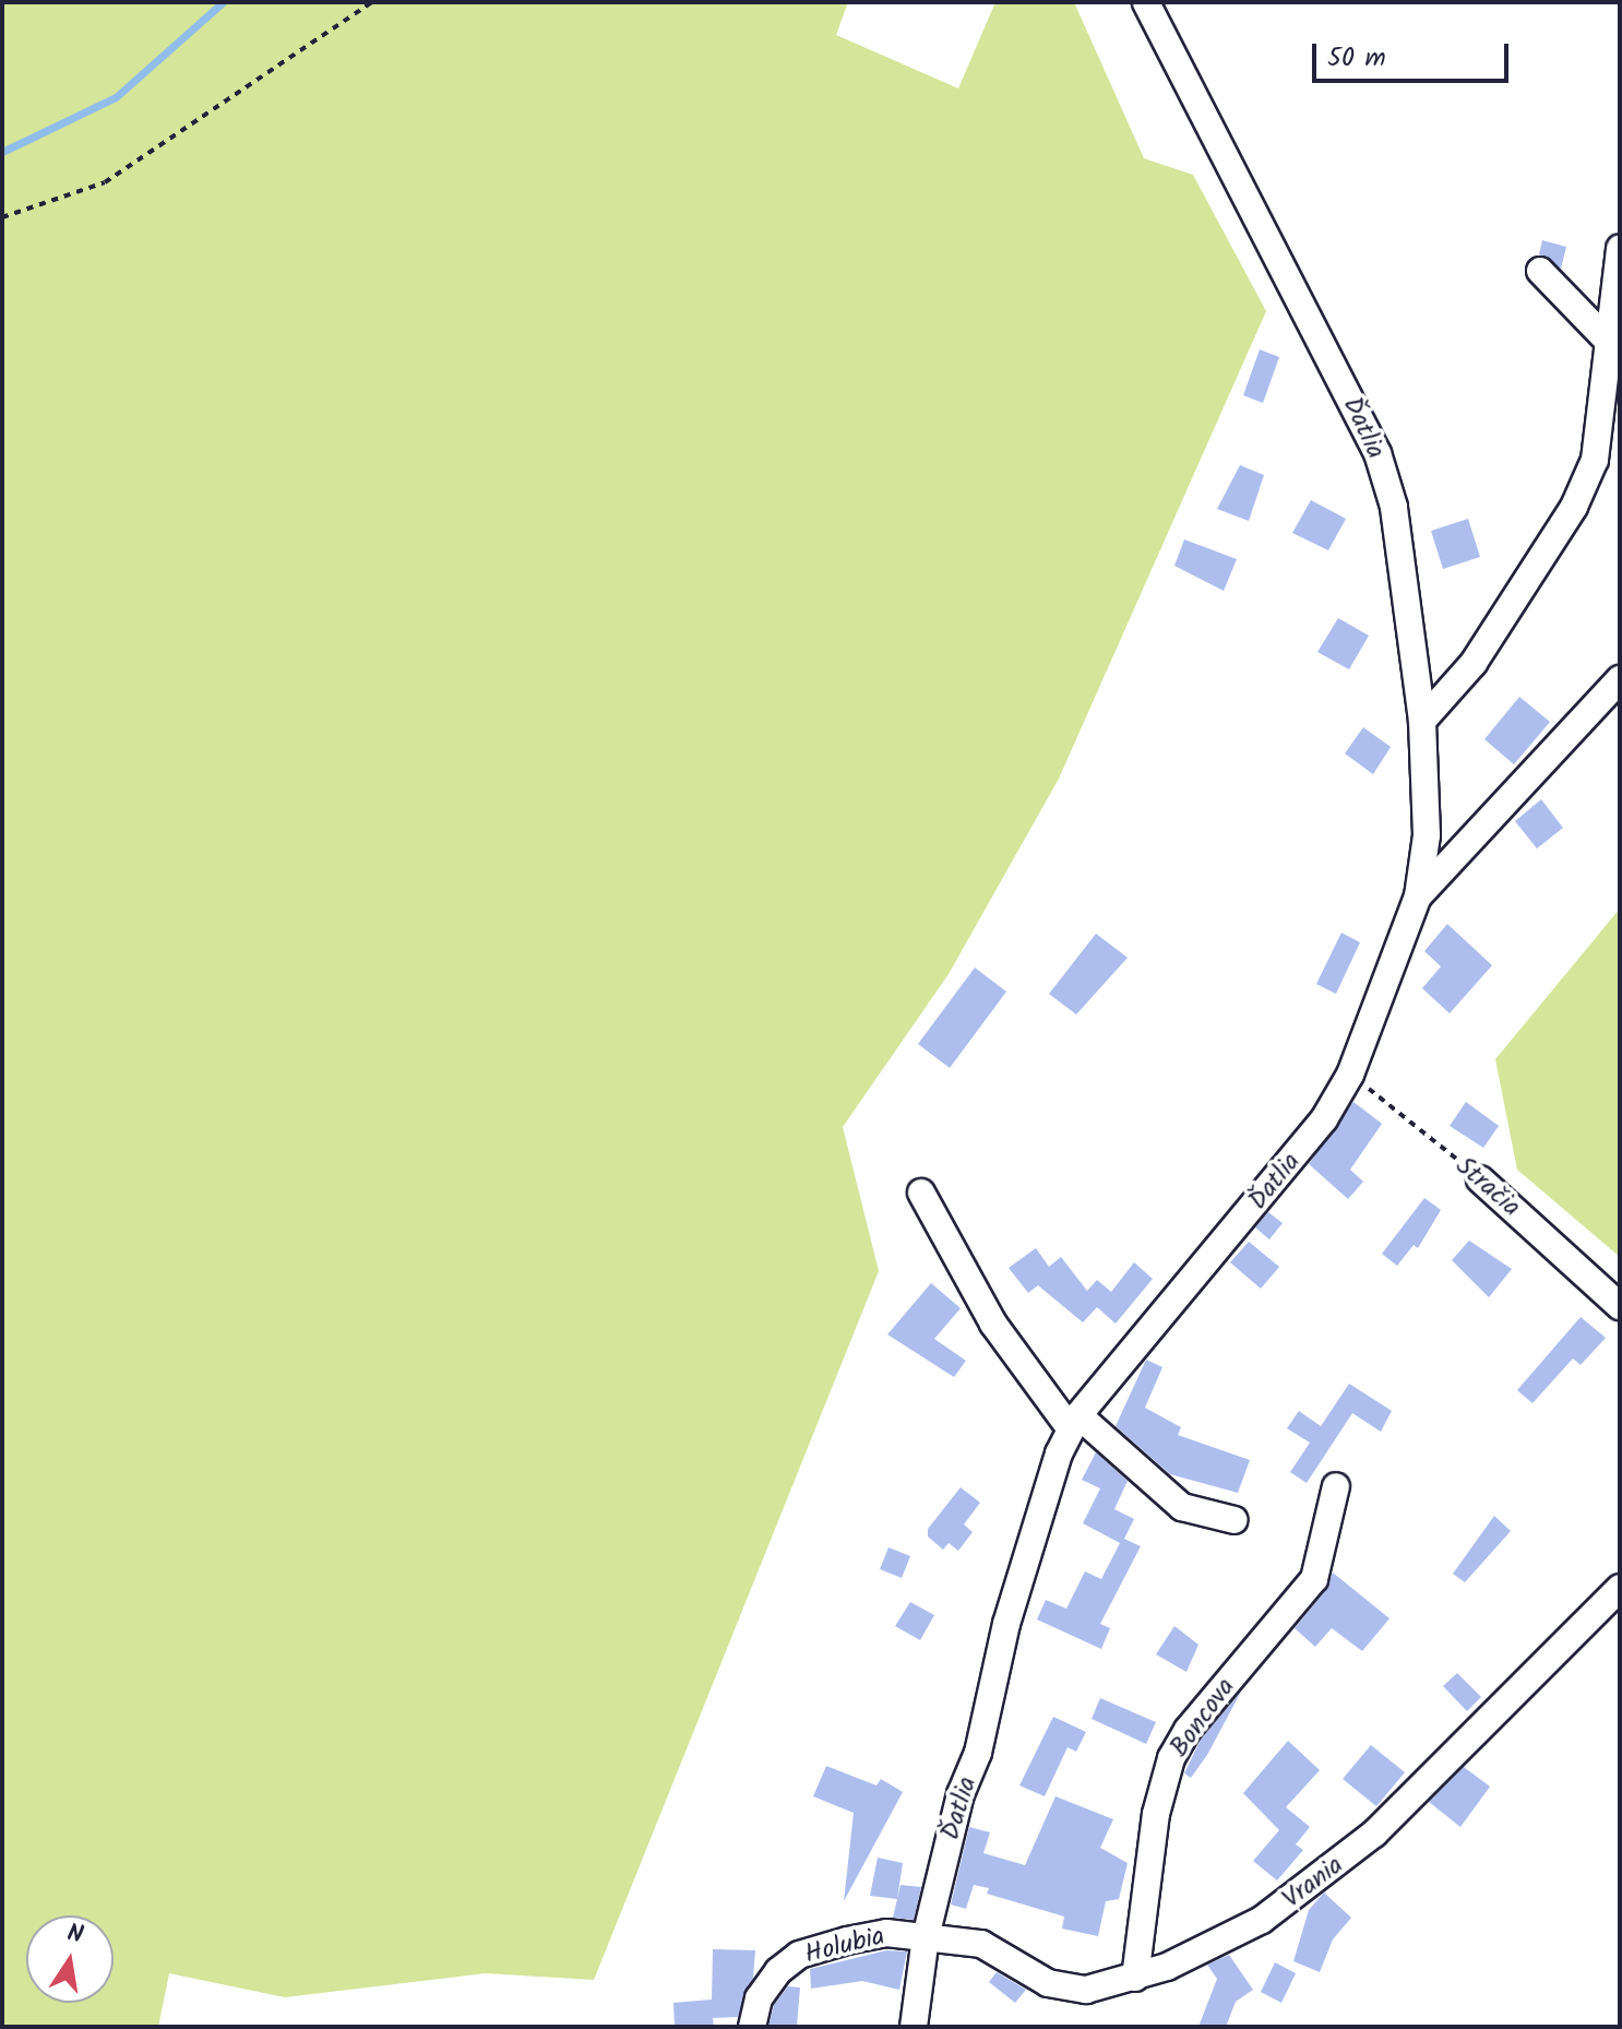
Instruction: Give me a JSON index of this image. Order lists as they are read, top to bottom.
{
  "streets": {
    "street": [
      "Ďatlia",
      "Stračia",
      "Boncova",
      "Vrania",
      "Holubia"
    ]
  },
  "crossings": [
    ["Ďatlia", "Stračia"],
    ["Ďatlia", "Vrania"],
    ["Ďatlia", "Holubia"],
    ["Boncova", "Vrania"],
    ["Vrania", "Holubia"]
  ],
  "scale_bar": "50 m",
  "north": "top"
}
